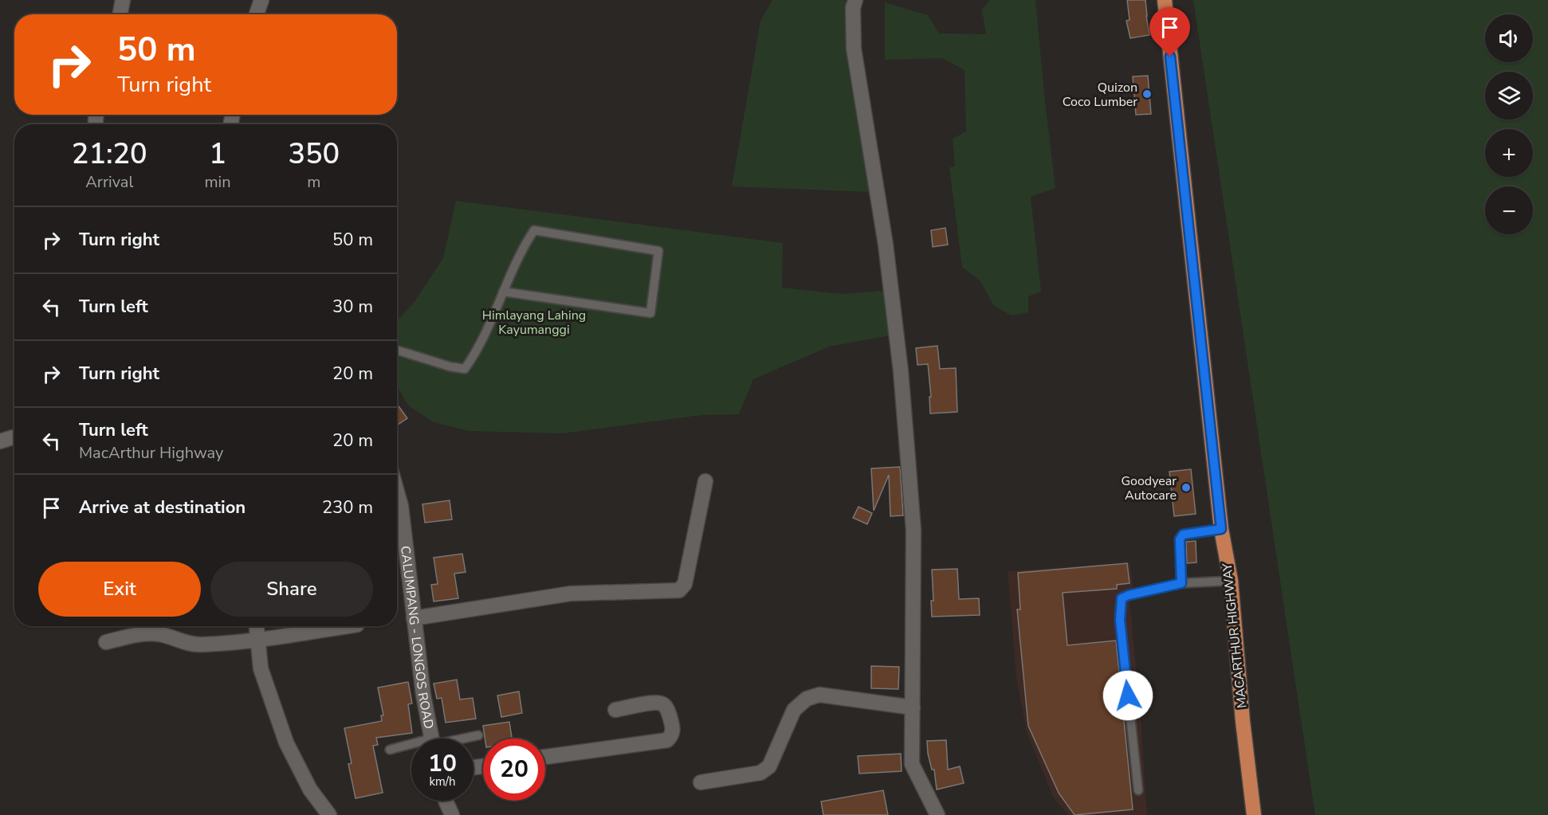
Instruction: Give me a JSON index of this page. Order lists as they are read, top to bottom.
{
  "streets": {
    "highway": ["MACARTHUR HIGHWAY"],
    "street": ["CALUMPANG - LONGOS ROAD"]
  },
  "parks": ["Himlayang Lahing Kayumanggi"],
  "places": ["Quizon Coco Lumber", "Goodyear Autocare"],
  "page": {
    "map_buttons": ["+", "−"],
    "turn": ["50 m", "Turn right"],
    "eta": [
      "21:20",
      "Arrival",
      "1",
      "min",
      "350",
      "m"
    ],
    "list": [
      {
        "name": "Turn right",
        "value": "50 m"
      },
      {
        "name": "Turn left",
        "value": "30 m"
      },
      {
        "name": "Turn right",
        "value": "20 m"
      },
      {
        "name": "Turn left",
        "note": "MacArthur Highway",
        "value": "20 m"
      },
      {
        "name": "Arrive at destination",
        "value": "230 m"
      }
    ],
    "buttons": ["Exit", "Share"],
    "speed": "10 km/h",
    "limit": "20"
  }
}
